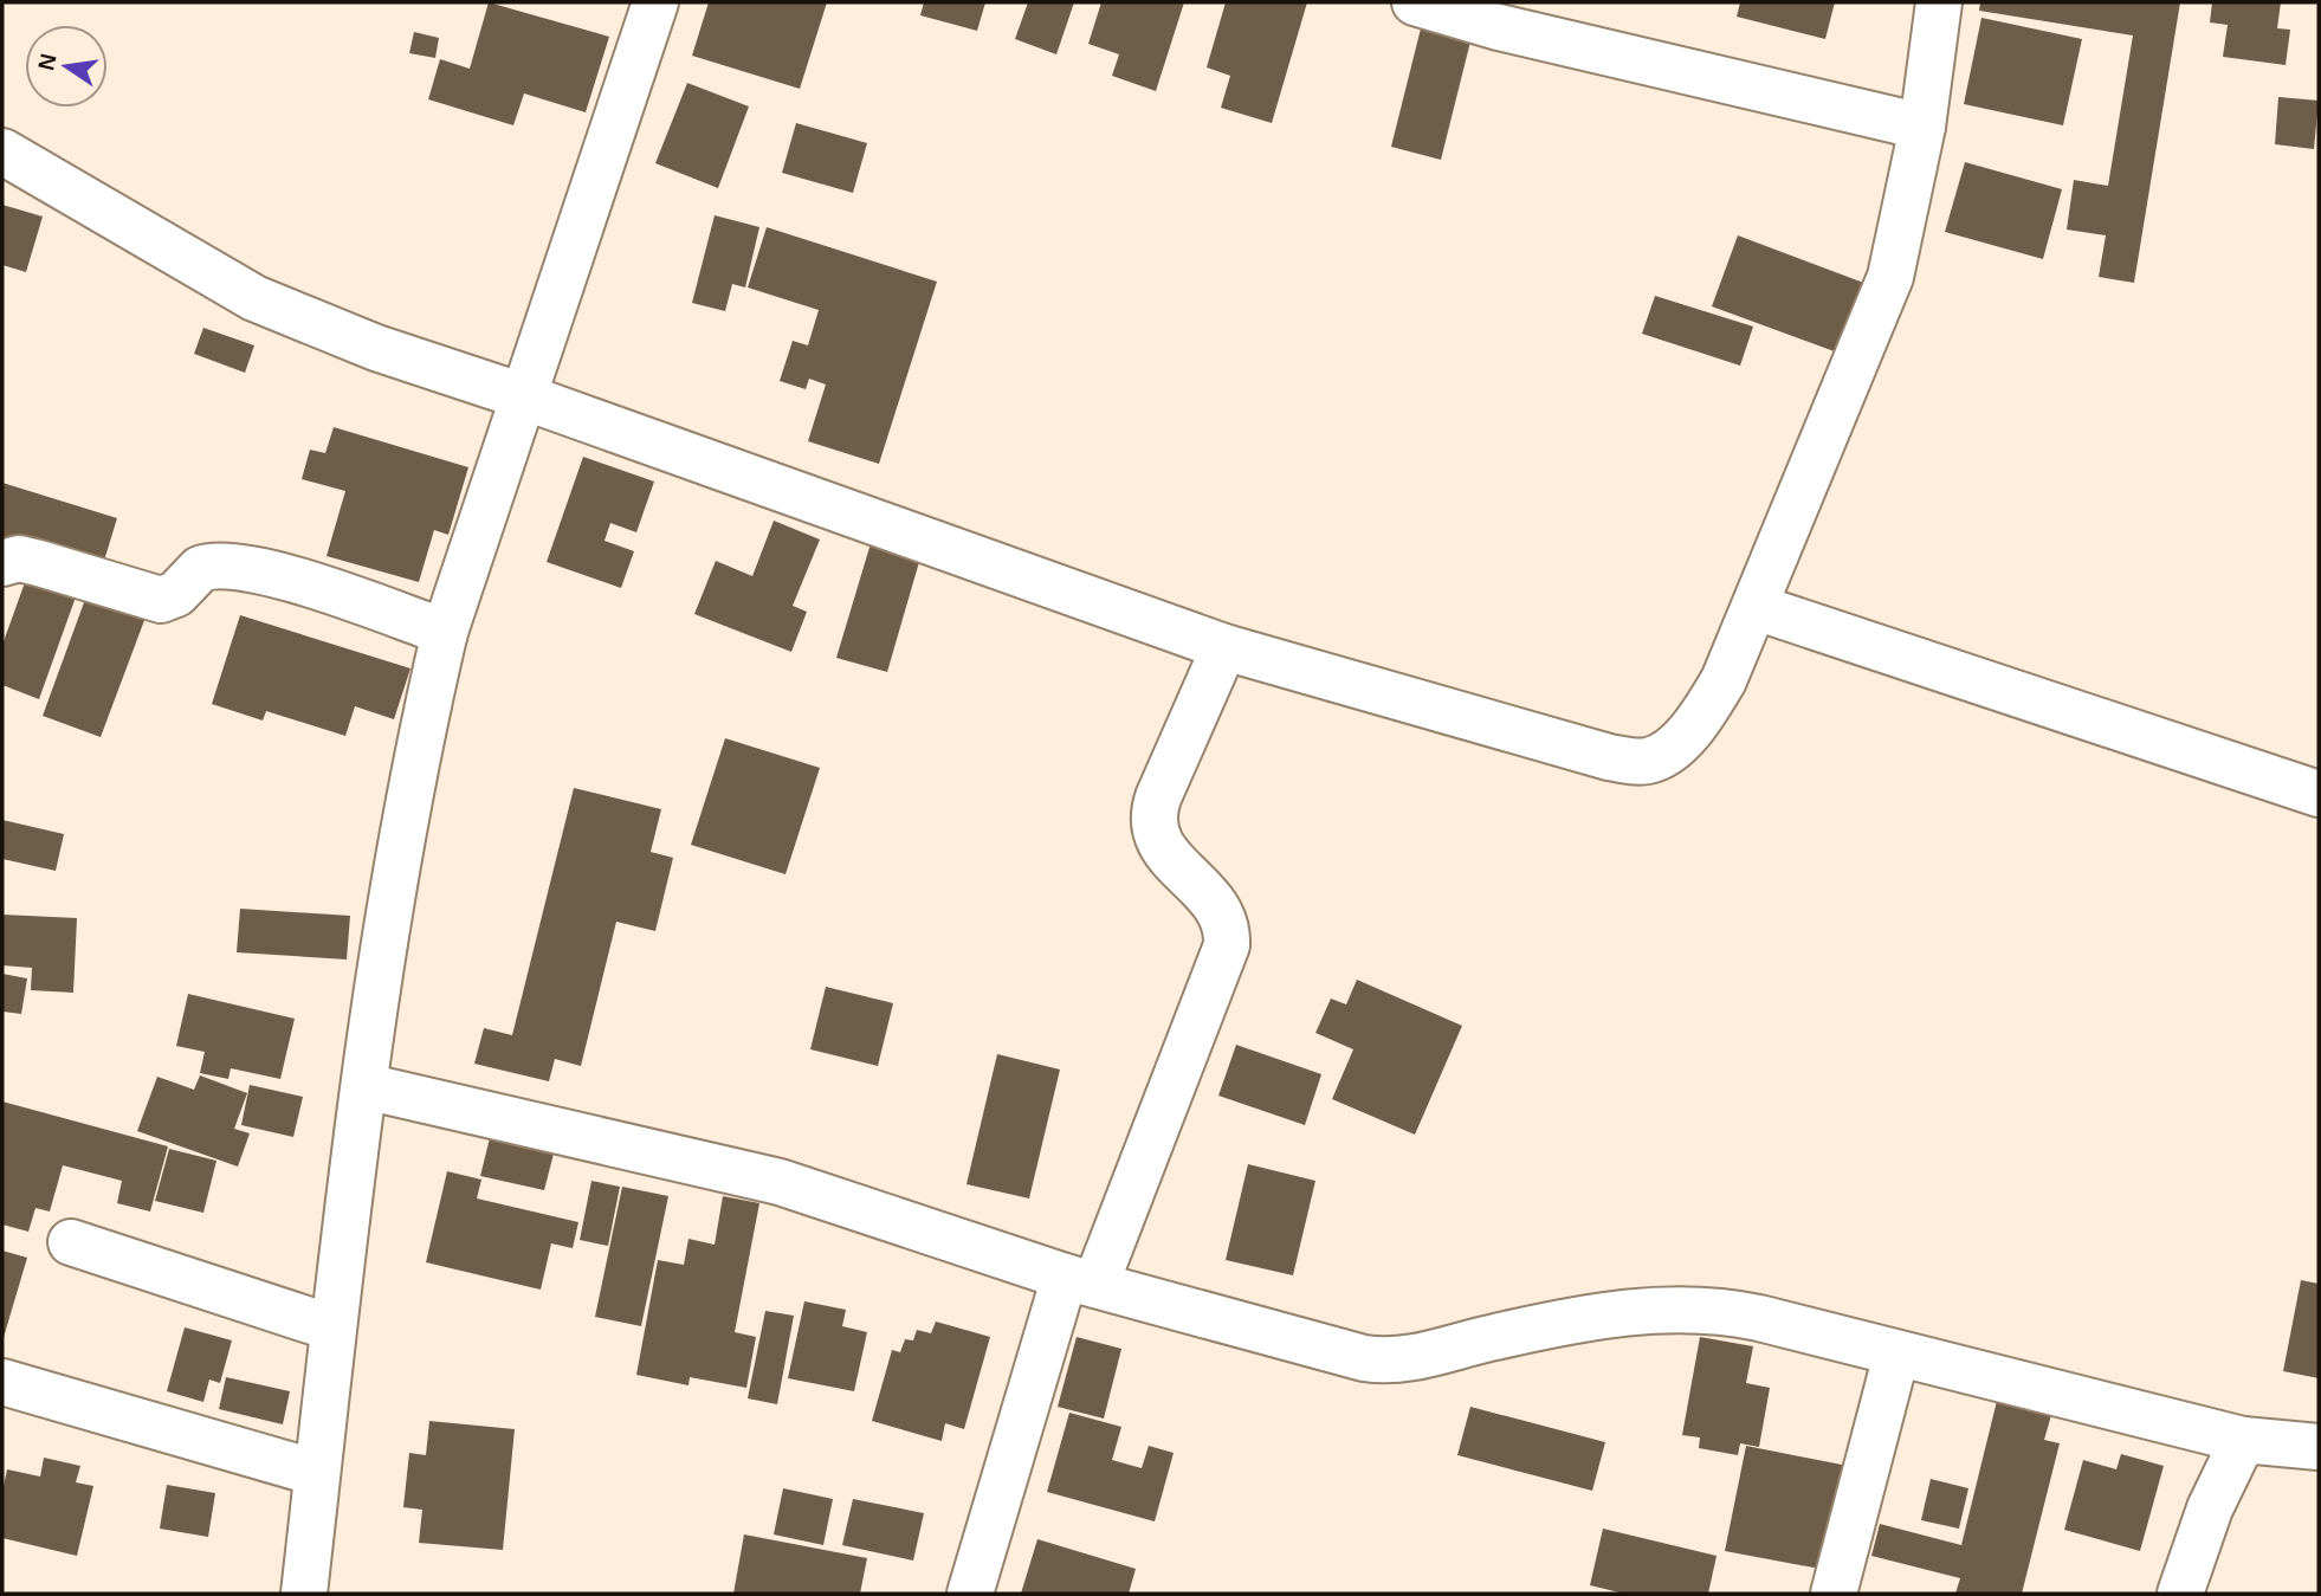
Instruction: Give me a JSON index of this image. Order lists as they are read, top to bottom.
{
  "north": "left"
}
